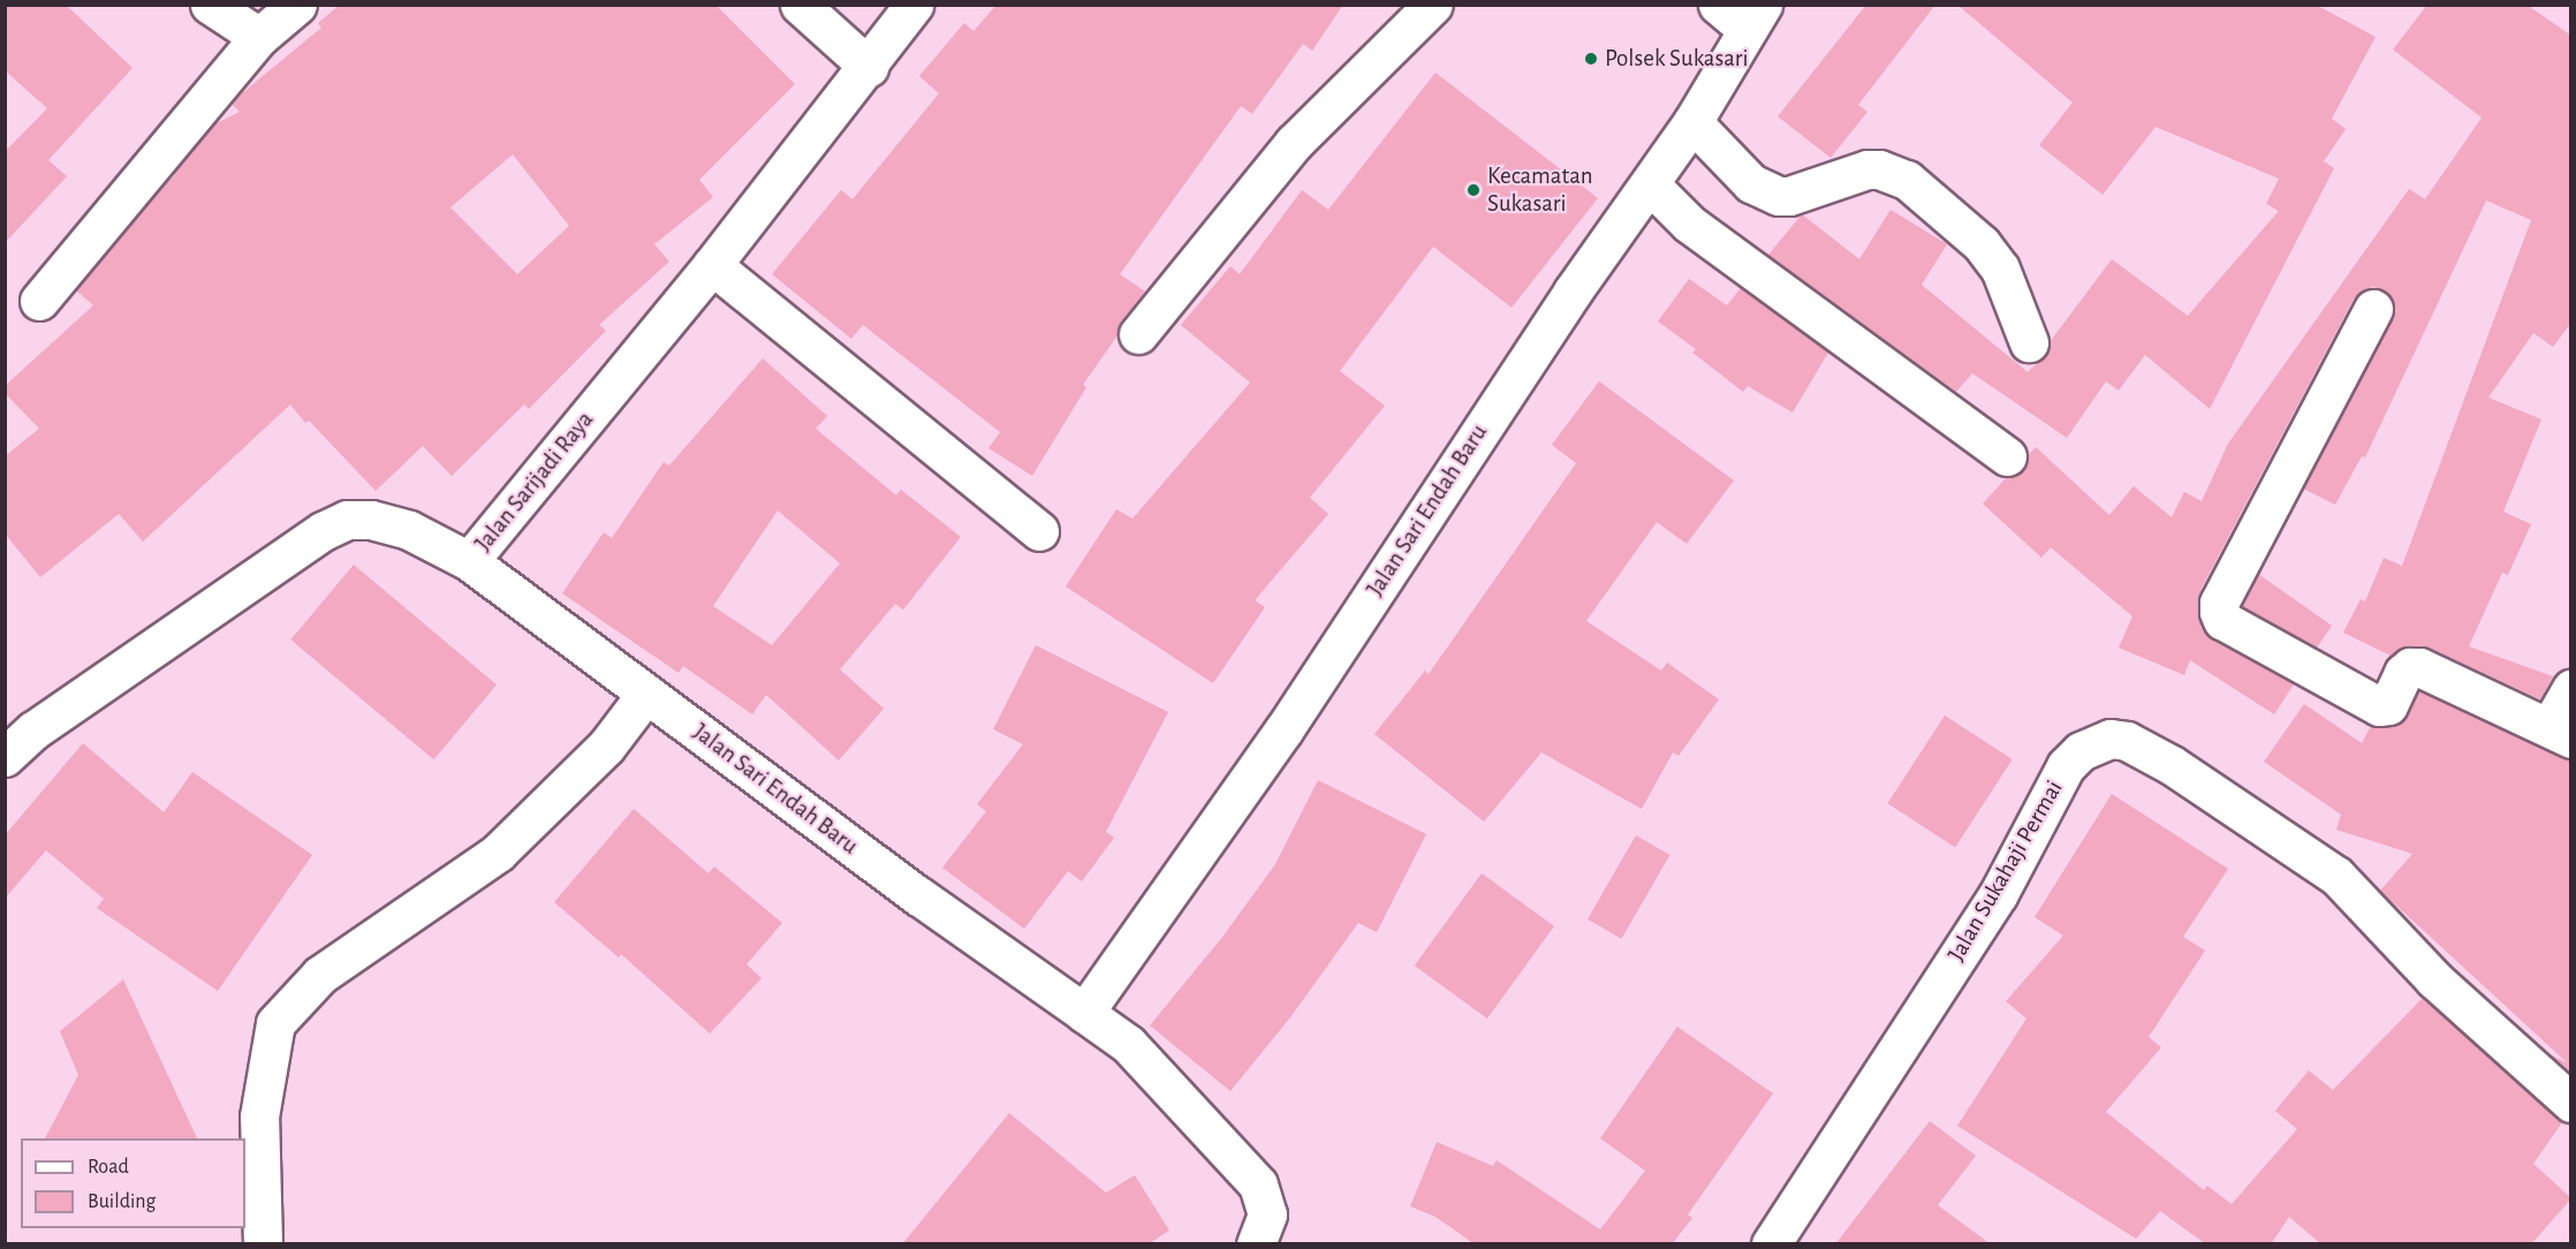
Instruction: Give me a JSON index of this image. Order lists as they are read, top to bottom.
{
  "streets": {
    "street": ["Jalan Sarijadi Raya", "Jalan Sari Endah Baru", "Jalan Sukahaji Permai"]
  },
  "crossings": [
    ["Jalan Sarijadi Raya", "Jalan Sari Endah Baru"]
  ],
  "places": ["Polsek Sukasari", "Kecamatan Sukasari"],
  "legend": ["Road", "Building"]
}
